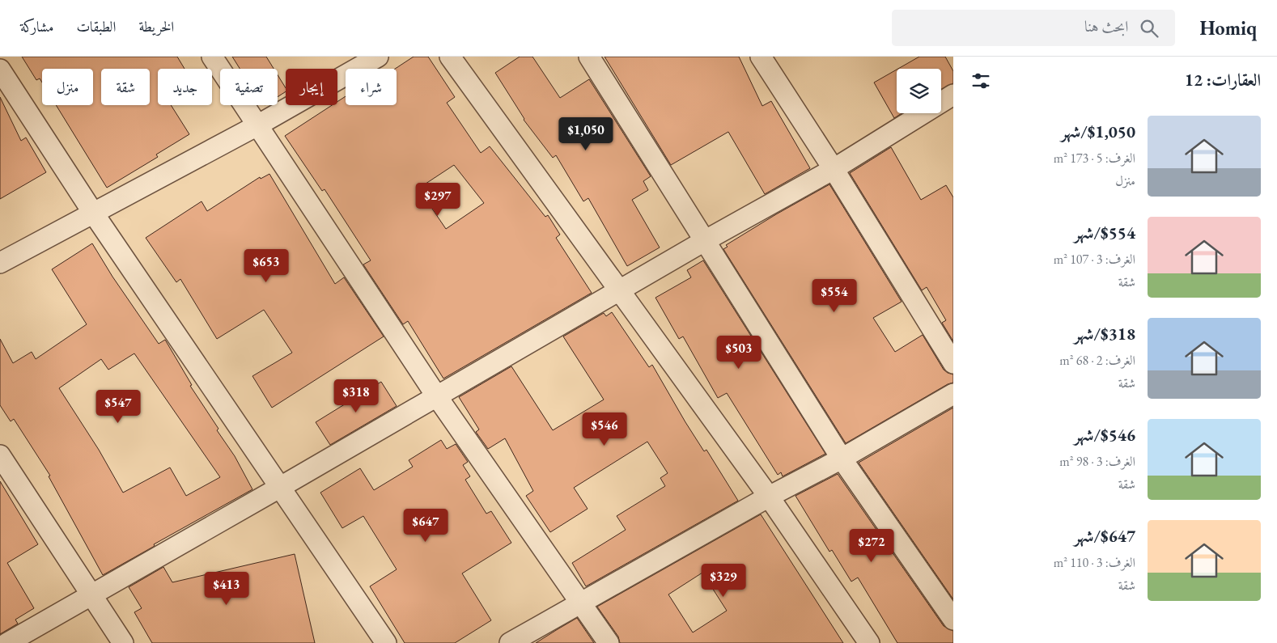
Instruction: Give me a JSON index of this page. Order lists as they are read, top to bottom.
{
  "page": {
    "header": "Homiq",
    "search": "ابحث هنا",
    "nav": ["الخريطة", "الطبقات", "مشاركة"],
    "heading": "العقارات: 12",
    "chip": [
      "شراء",
      "إيجار",
      "تصفية",
      "جديد",
      "شقة",
      "منزل"
    ],
    "list": [
      {
        "name": "$1,050/شهر",
        "note": "الغرف: 5 · 173 m² · منزل"
      },
      {
        "name": "$554/شهر",
        "note": "الغرف: 3 · 107 m² · شقة"
      },
      {
        "name": "$318/شهر",
        "note": "الغرف: 2 · 68 m² · شقة"
      },
      {
        "name": "$546/شهر",
        "note": "الغرف: 3 · 98 m² · شقة"
      },
      {
        "name": "$647/شهر",
        "note": "الغرف: 3 · 110 m² · شقة"
      }
    ],
    "price": [
      "$1,050",
      "$297",
      "$653",
      "$554",
      "$503",
      "$318",
      "$547",
      "$546",
      "$647",
      "$272",
      "$329",
      "$413"
    ]
  }
}
